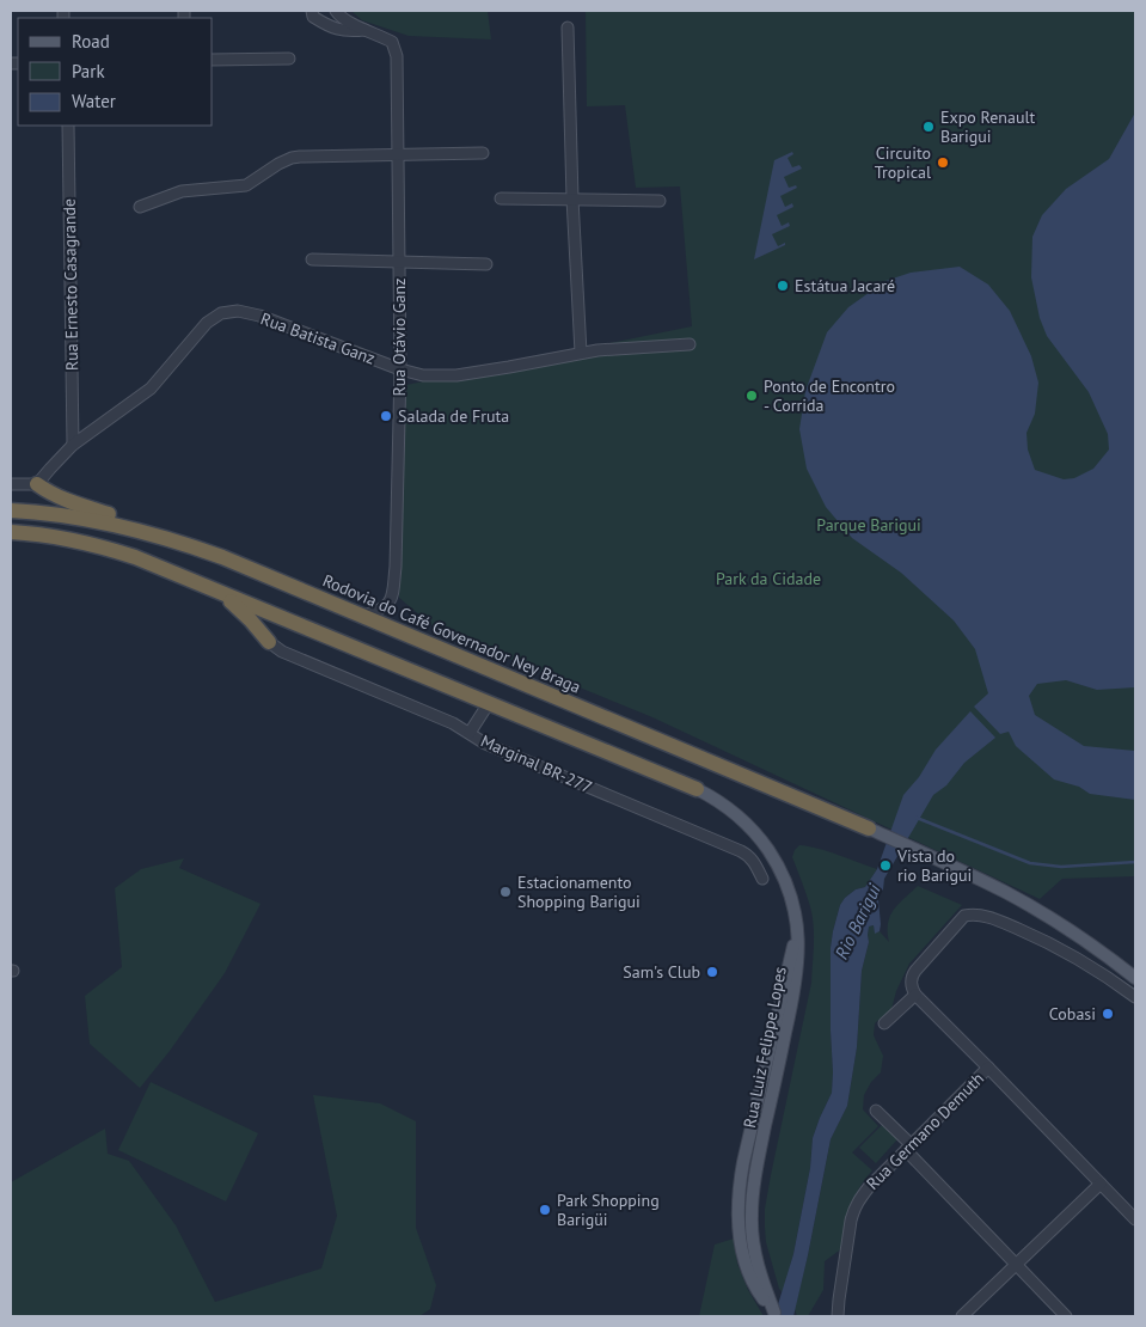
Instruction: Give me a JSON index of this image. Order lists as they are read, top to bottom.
{
  "streets": {
    "highway": ["Rodovia do Café Governador Ney Braga"],
    "main road": ["Rua Luiz Felippe Lopes"],
    "street": [
      "Rua Ernesto Casagrande",
      "Rua Otávio Ganz",
      "Rua Batista Ganz",
      "Marginal BR-277",
      "Rua Germano Demuth"
    ]
  },
  "crossings": [
    ["Rua Ernesto Casagrande", "Rua Batista Ganz"],
    ["Rua Otávio Ganz", "Rua Batista Ganz"],
    ["Rua Otávio Ganz", "Rodovia do Café Governador Ney Braga"]
  ],
  "water": ["Rio Barigui"],
  "parks": ["Parque Barigui", "Park da Cidade"],
  "places": [
    "Expo Renault Barigui",
    "Circuito Tropical",
    "Estátua Jacaré",
    "Ponto de Encontro - Corrida",
    "Salada de Fruta",
    "Vista do rio Barigui",
    "Estacionamento Shopping Barigui",
    "Sam's Club",
    "Cobasi",
    "Park Shopping Barigüi"
  ],
  "legend": ["Road", "Park", "Water"]
}
